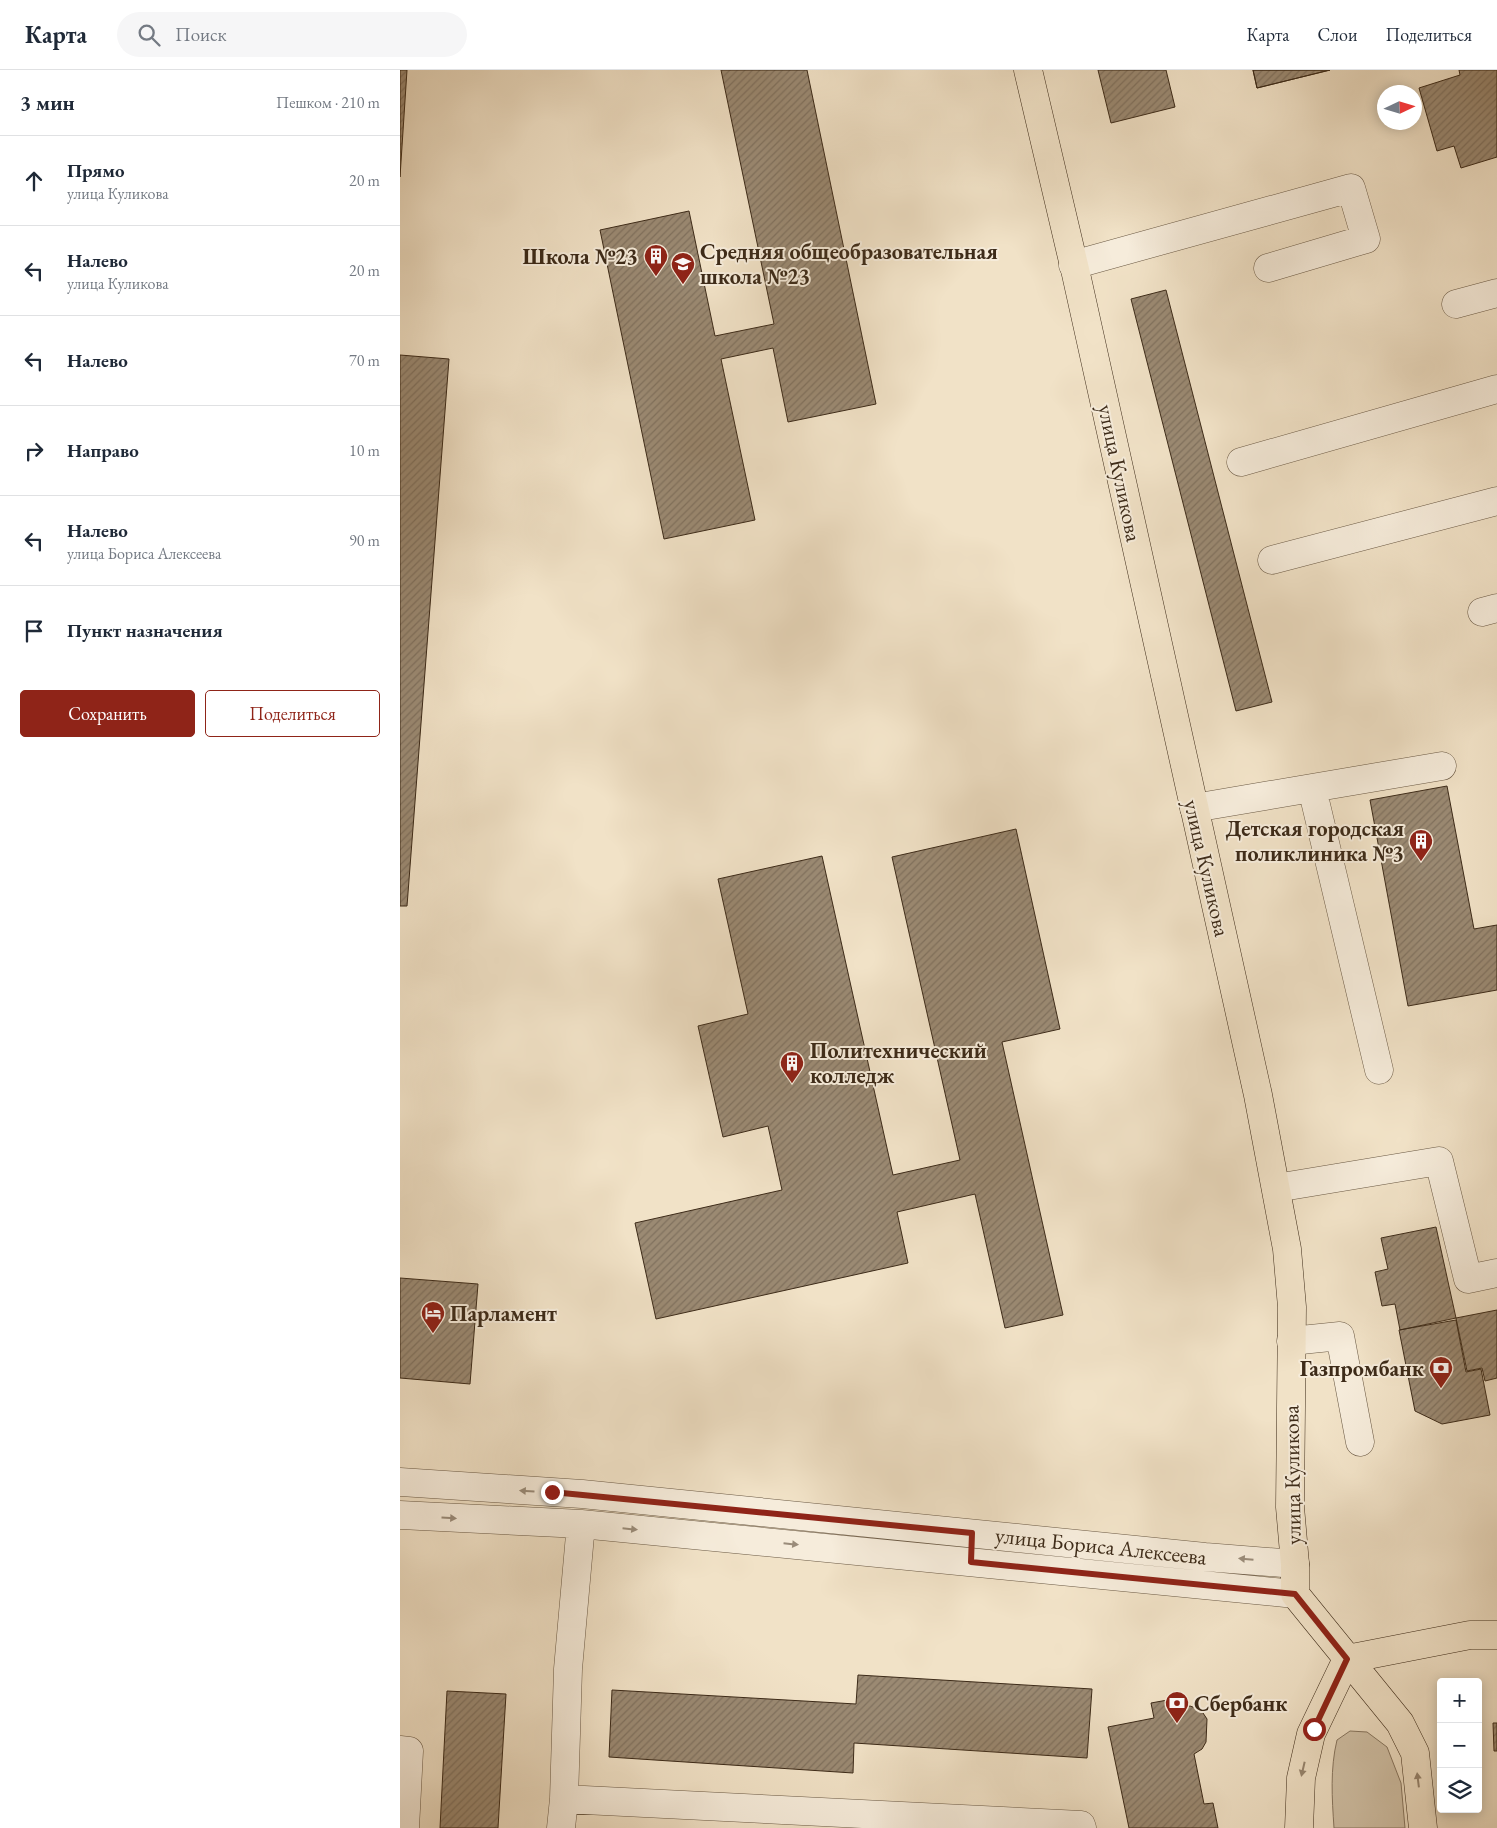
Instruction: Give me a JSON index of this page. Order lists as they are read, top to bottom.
{
  "streets": {
    "main road": ["улица Куликова"],
    "street": ["улица Бориса Алексеева"]
  },
  "crossings": [
    ["улица Куликова", "улица Бориса Алексеева"]
  ],
  "places": {
    "building": ["Школа №23", "Детская городская поликлиника №3", "Политехнический колледж"],
    "school or university": ["Средняя общеобразовательная школа №23"],
    "hotel": ["Парламент"],
    "bank": ["Газпромбанк", "Сбербанк"]
  },
  "north": "right",
  "page": {
    "header": "Карта",
    "search": "Поиск",
    "nav": ["Карта", "Слои", "Поделиться"],
    "heading": ["3 мин", "Пешком · 210 m"],
    "list": [
      ["Прямо", "улица Куликова", "20 m"],
      ["Налево", "улица Куликова", "20 m"],
      ["Налево", "70 m"],
      ["Направо", "10 m"],
      ["Налево", "улица Бориса Алексеева", "90 m"],
      "Пункт назначения"
    ],
    "buttons": ["Сохранить", "Поделиться"],
    "map_buttons": ["+", "−"]
  }
}
